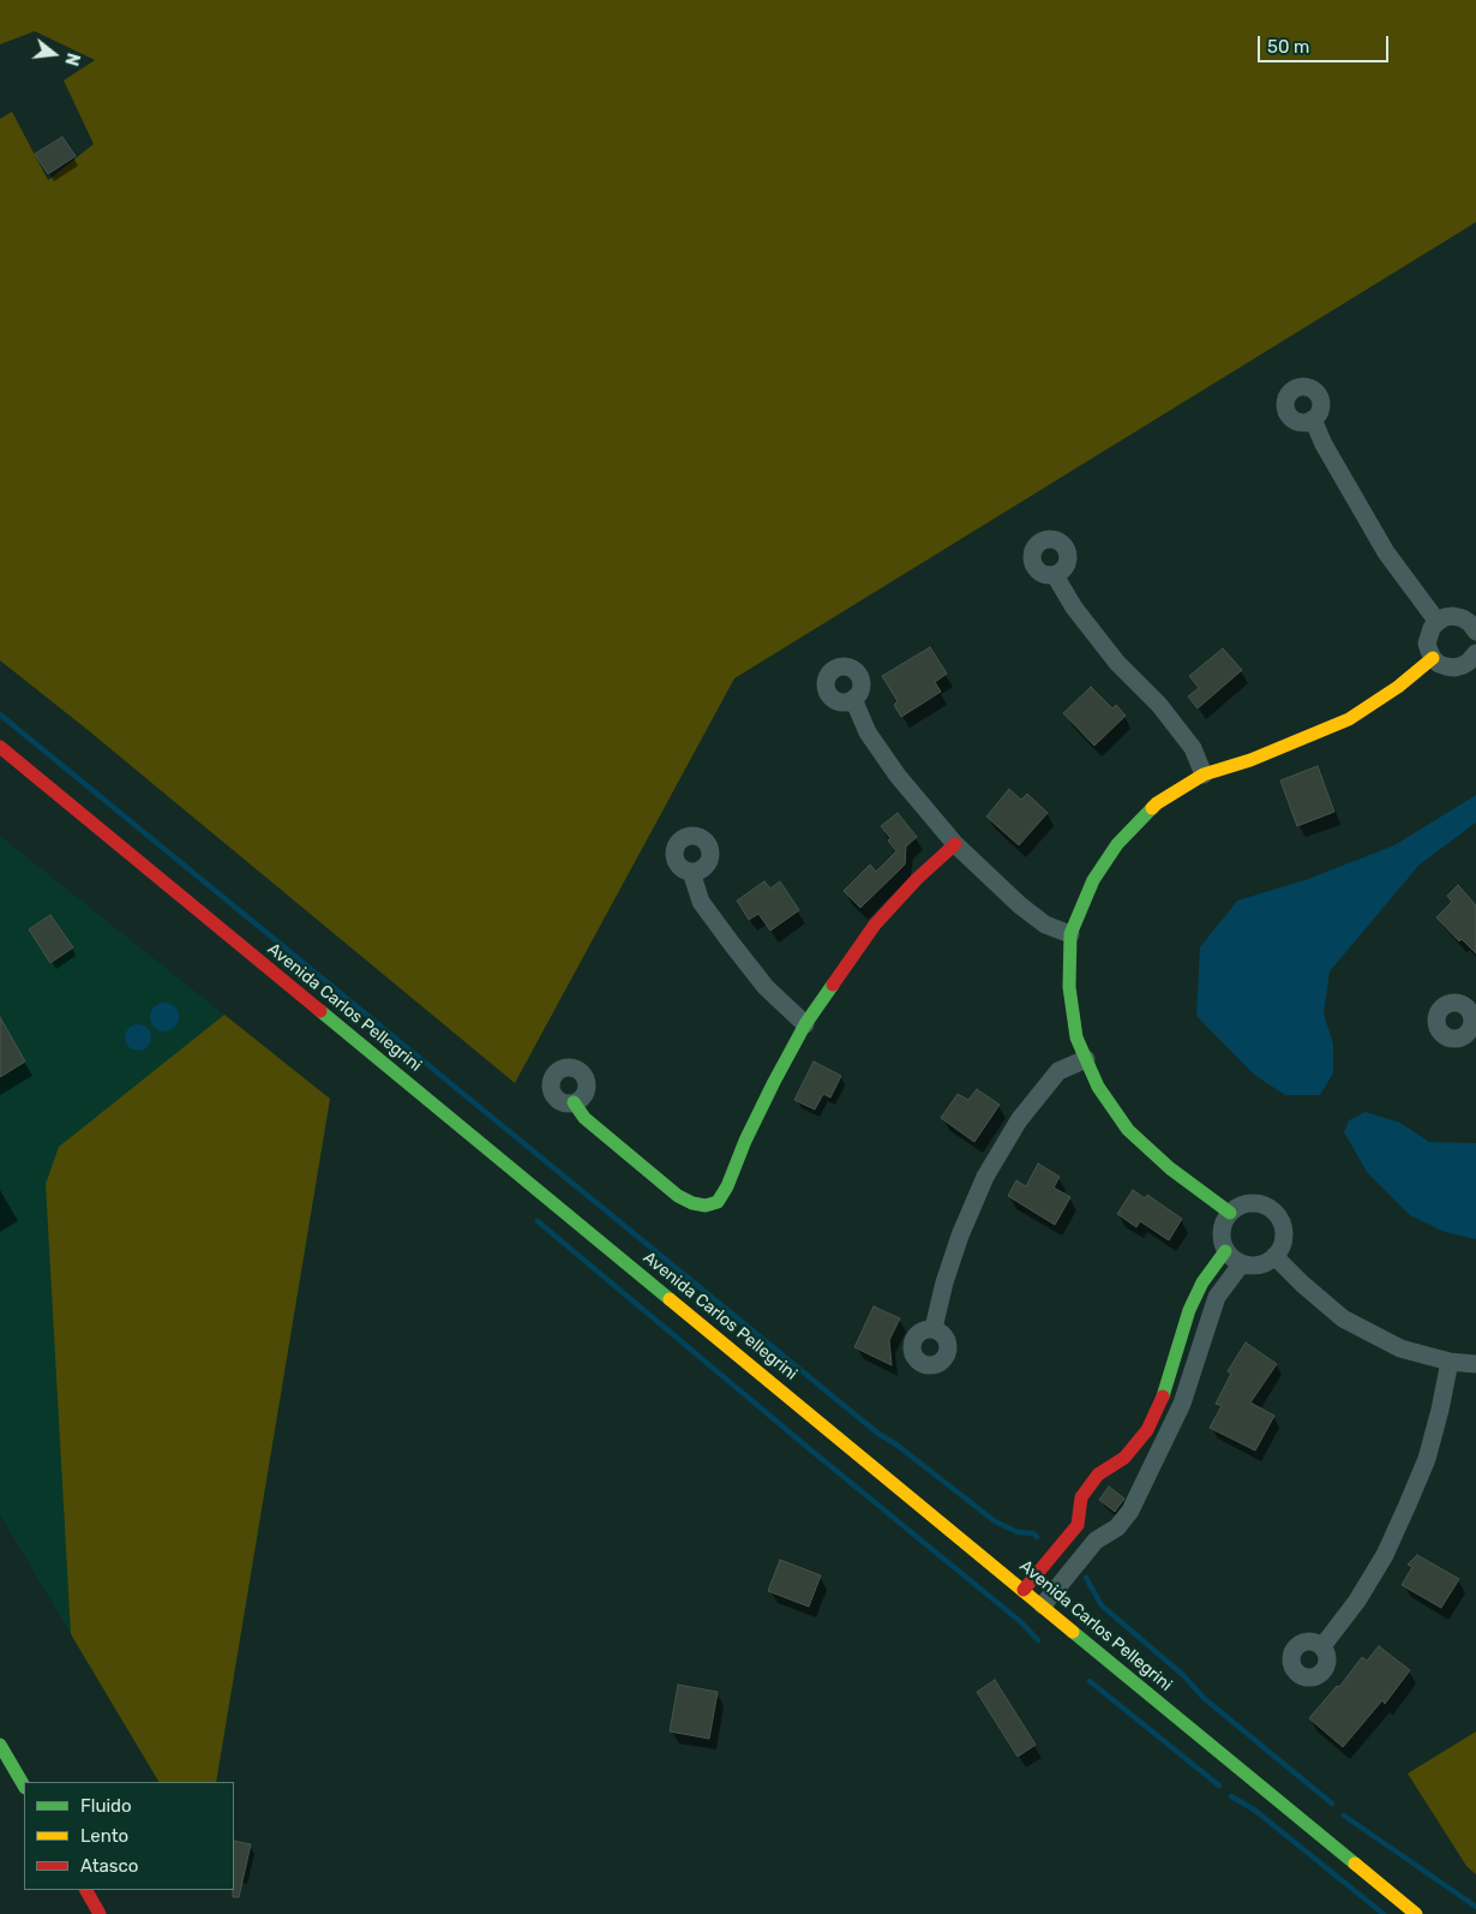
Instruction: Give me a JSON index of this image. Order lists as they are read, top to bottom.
{
  "streets": {
    "main road": ["Avenida Carlos Pellegrini"]
  },
  "legend": ["Fluido", "Lento", "Atasco"],
  "scale_bar": "50 m",
  "north": "right"
}
